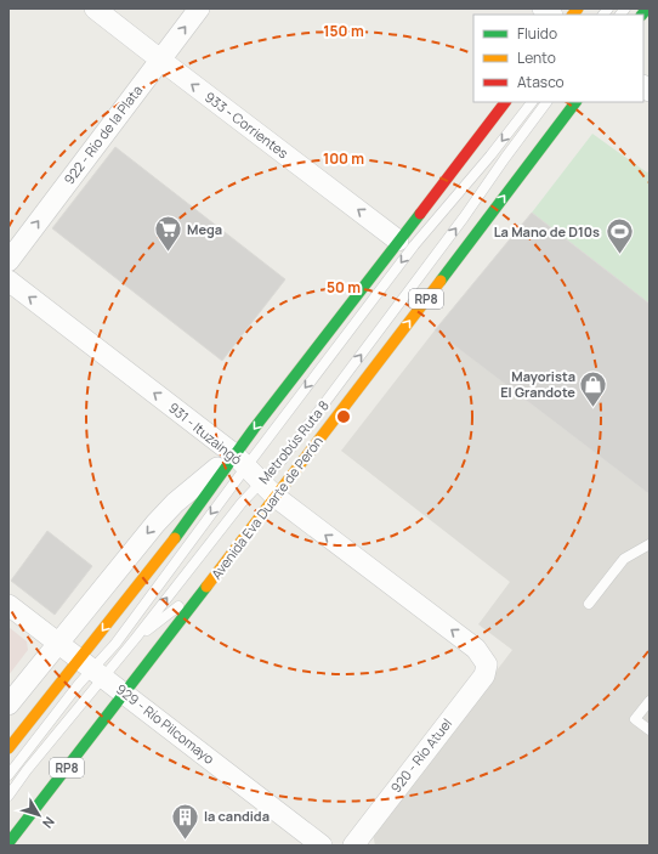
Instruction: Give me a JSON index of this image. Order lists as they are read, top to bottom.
{
  "streets": {
    "main road": ["RP8", "Avenida Eva Duarte de Perón"],
    "street": [
      "933 - Corrientes",
      "922 - Río de la Plata",
      "931 - Ituzaingó",
      "929 - Río Pilcomayo",
      "920 - Río Atuel"
    ],
    "lane": ["Metrobús Ruta 8"]
  },
  "crossings": [
    ["933 - Corrientes", "922 - Río de la Plata"],
    ["RP8", "Avenida Eva Duarte de Perón"],
    ["RP8", "929 - Río Pilcomayo"],
    ["931 - Ituzaingó", "Metrobús Ruta 8"],
    ["931 - Ituzaingó", "Avenida Eva Duarte de Perón"],
    ["931 - Ituzaingó", "920 - Río Atuel"],
    ["Metrobús Ruta 8", "Avenida Eva Duarte de Perón"],
    ["Metrobús Ruta 8", "929 - Río Pilcomayo"],
    ["Avenida Eva Duarte de Perón", "929 - Río Pilcomayo"]
  ],
  "one_way": ["933 - Corrientes", "922 - Río de la Plata", "931 - Ituzaingó"],
  "places": {
    "supermarket": ["Mega"],
    "sports": ["La Mano de D10s"],
    "shop": ["Mayorista El Grandote"],
    "building": ["la candida"]
  },
  "legend": ["Fluido", "Lento", "Atasco"],
  "north": "bottom right",
  "rings": ["150 m", "100 m", "50 m"]
}
